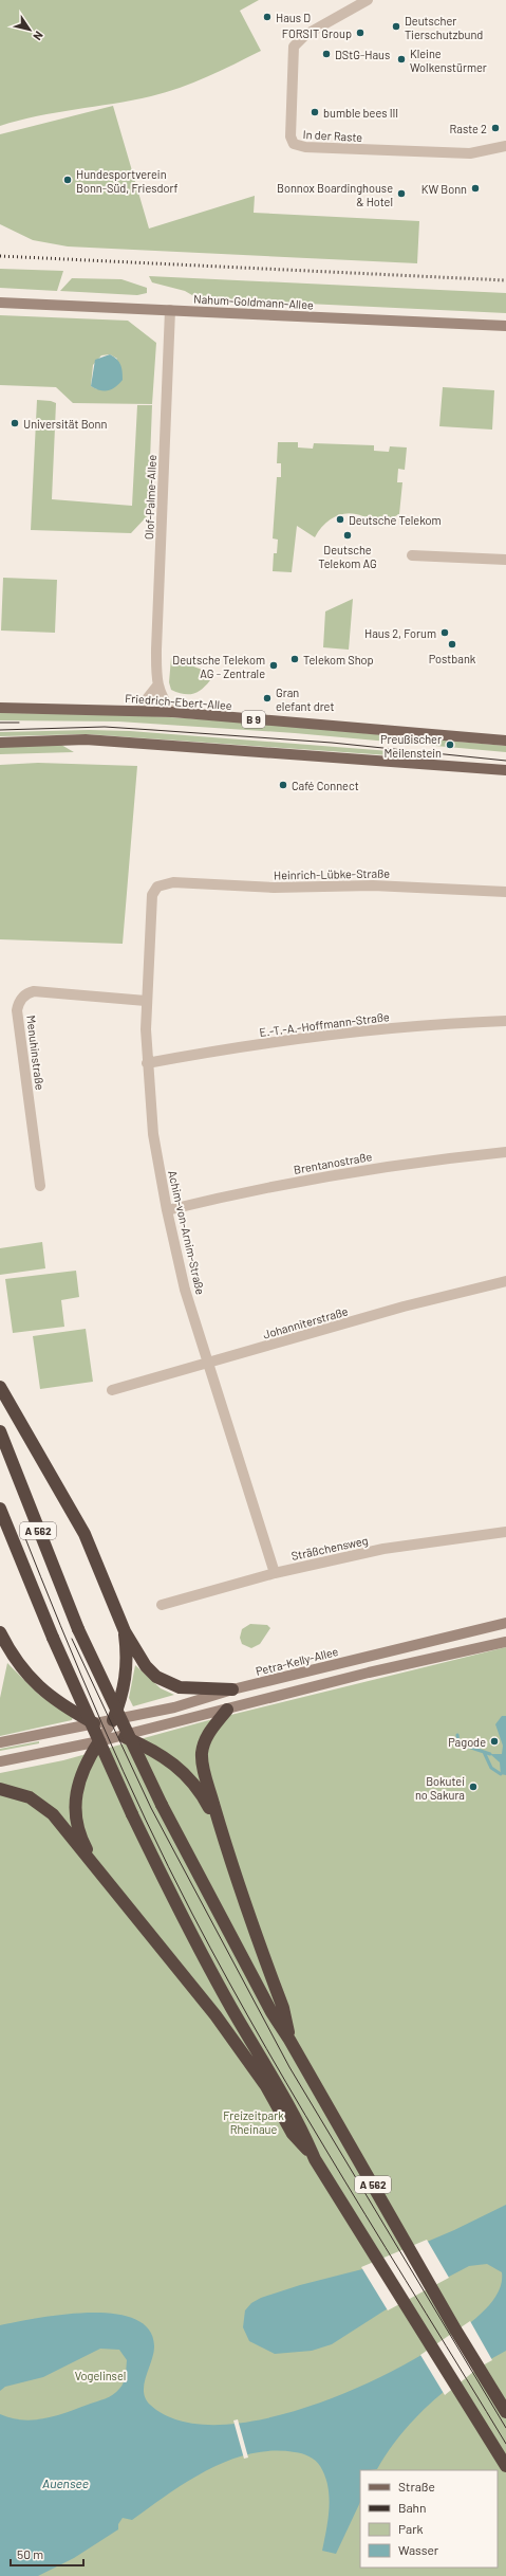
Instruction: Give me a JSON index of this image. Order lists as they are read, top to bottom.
{
  "streets": {
    "highway": ["A 562"],
    "main road": [
      "Nahum-Goldmann-Allee",
      "Friedrich-Ebert-Allee",
      "B 9",
      "Petra-Kelly-Allee"
    ],
    "street": [
      "In der Raste",
      "Olof-Palme-Allee",
      "Heinrich-Lübke-Straße",
      "E.-T.-A.-Hoffmann-Straße",
      "Menuhinstraße",
      "Brentanostraße",
      "Achim-von-Arnim-Straße",
      "Johanniterstraße",
      "Sträßchensweg"
    ]
  },
  "crossings": [
    ["Nahum-Goldmann-Allee", "Olof-Palme-Allee"],
    ["Olof-Palme-Allee", "Friedrich-Ebert-Allee"],
    ["Heinrich-Lübke-Straße", "Achim-von-Arnim-Straße"],
    ["E.-T.-A.-Hoffmann-Straße", "Achim-von-Arnim-Straße"],
    ["Menuhinstraße", "Achim-von-Arnim-Straße"],
    ["Brentanostraße", "Achim-von-Arnim-Straße"],
    ["Achim-von-Arnim-Straße", "Johanniterstraße"],
    ["Achim-von-Arnim-Straße", "Sträßchensweg"]
  ],
  "water": ["Auensee"],
  "parks": ["Freizeitpark Rheinaue", "Vogelinsel"],
  "places": [
    "Haus D",
    "Deutscher Tierschutzbund",
    "FORSIT Group",
    "DStG-Haus",
    "Kleine Wolkenstürmer",
    "bumble bees III",
    "Raste 2",
    "Hundesportverein Bonn-Süd, Friesdorf",
    "KW Bonn",
    "Bonnox Boardinghouse & Hotel",
    "Universität Bonn",
    "Deutsche Telekom",
    "Deutsche Telekom AG",
    "Haus 2, Forum",
    "Postbank",
    "Telekom Shop",
    "Deutsche Telekom AG - Zentrale",
    "Gran elefant dret",
    "Preußischer Meilenstein",
    "Café Connect",
    "Pagode",
    "Bokutei no Sakura"
  ],
  "legend": [
    "Straße",
    "Bahn",
    "Park",
    "Wasser"
  ],
  "scale_bar": "50 m",
  "north": "bottom right"
}
